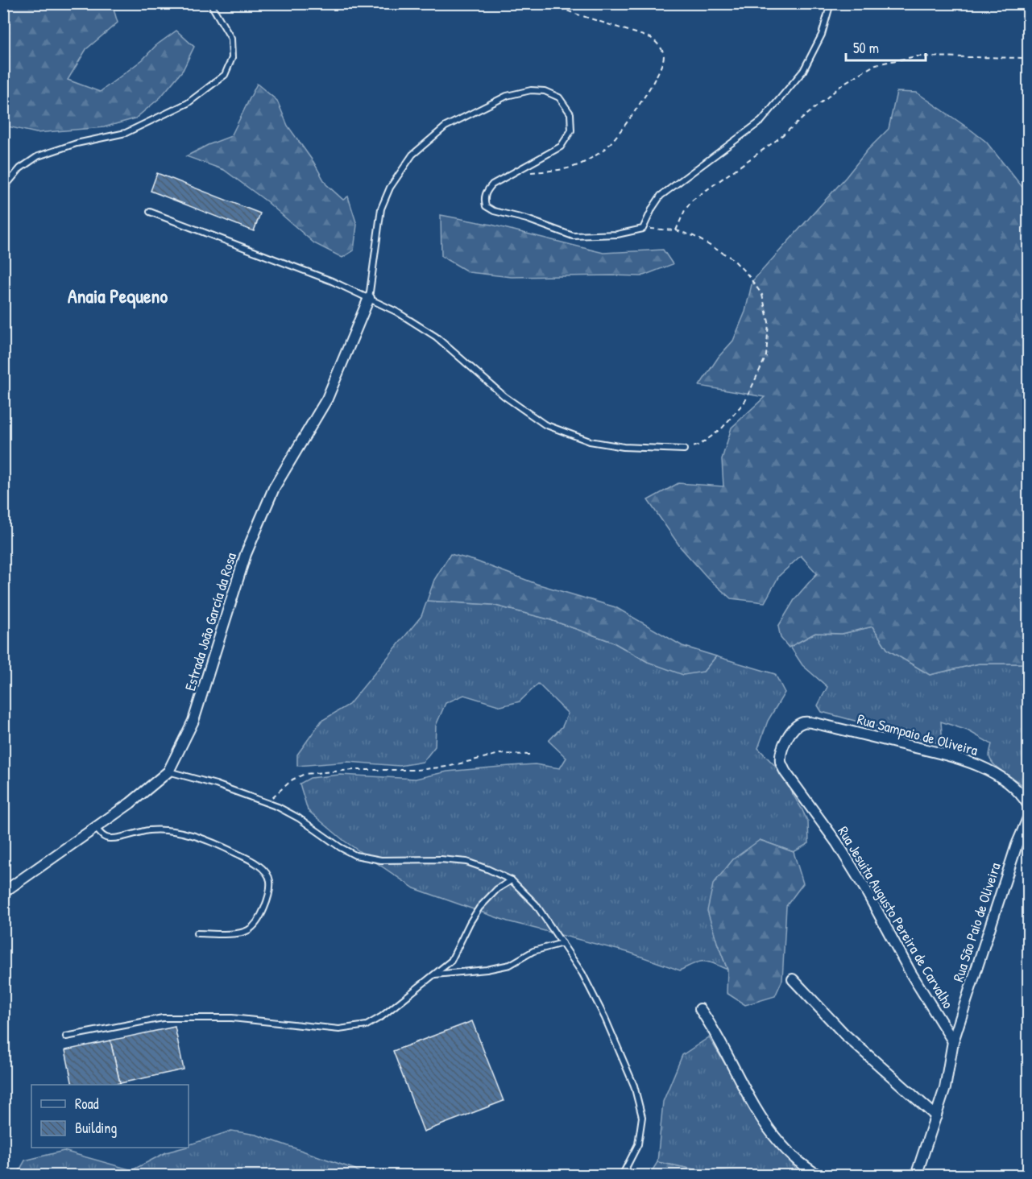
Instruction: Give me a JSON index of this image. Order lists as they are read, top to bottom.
{
  "streets": {
    "street": [
      "Estrada João García da Rosa",
      "Rua Sampaio de Oliveira",
      "Rua Jesuita Augusto Pereira de Carvalho",
      "Rua São Paio de Oliveira"
    ]
  },
  "crossings": [
    ["Rua Sampaio de Oliveira", "Rua Jesuita Augusto Pereira de Carvalho"],
    ["Rua Jesuita Augusto Pereira de Carvalho", "Rua São Paio de Oliveira"]
  ],
  "districts": ["Anaia Pequeno"],
  "legend": ["Road", "Building"],
  "scale_bar": "50 m"
}
